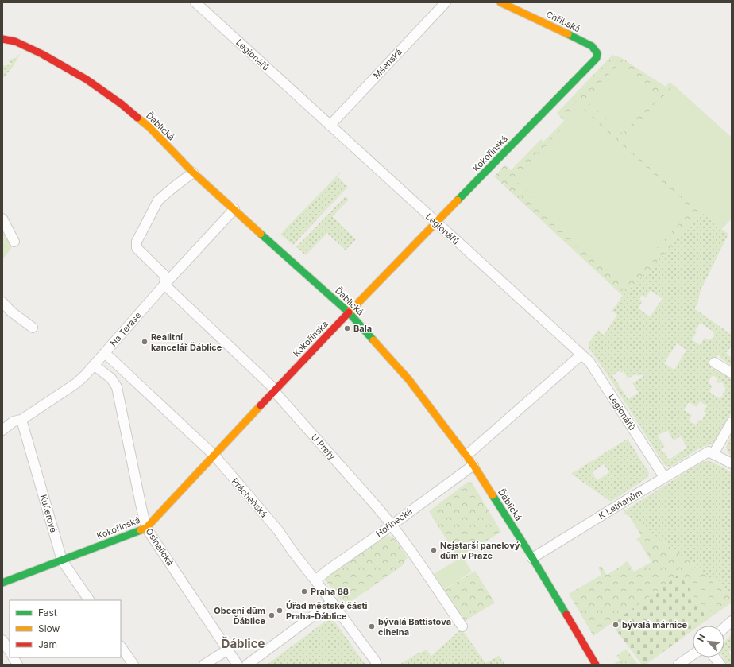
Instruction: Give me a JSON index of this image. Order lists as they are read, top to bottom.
{
  "streets": {
    "street": [
      "Chřibská",
      "Legionářů",
      "Mšenská",
      "Ďáblická",
      "Kokořínská",
      "Na Terase",
      "U Prefy",
      "Prácheňská",
      "K Letňanům",
      "Kučerové",
      "Hořínecká",
      "Osinalická"
    ]
  },
  "crossings": [
    ["Chřibská", "Kokořínská"],
    ["Legionářů", "Mšenská"],
    ["Legionářů", "Kokořínská"],
    ["Legionářů", "K Letňanům"],
    ["Ďáblická", "Kokořínská"],
    ["Ďáblická", "Na Terase"],
    ["Ďáblická", "K Letňanům"],
    ["Ďáblická", "Hořínecká"],
    ["Kokořínská", "U Prefy"],
    ["Kokořínská", "Prácheňská"],
    ["Kokořínská", "Kučerové"],
    ["Kokořínská", "Osinalická"],
    ["Na Terase", "U Prefy"],
    ["Na Terase", "Prácheňská"],
    ["Na Terase", "Kučerové"],
    ["Na Terase", "Osinalická"],
    ["U Prefy", "Hořínecká"],
    ["Prácheňská", "Hořínecká"]
  ],
  "districts": ["Ďáblice"],
  "places": [
    "Bala",
    "Realitní kancelář Ďáblice",
    "Nejstarší panelový dům v Praze",
    "Praha 88",
    "Úřad městské části Praha-Ďáblice",
    "Obecní dům Ďáblice",
    "bývalá márnice",
    "bývalá Battistova cihelna"
  ],
  "legend": ["Fast", "Slow", "Jam"],
  "north": "top left"
}
